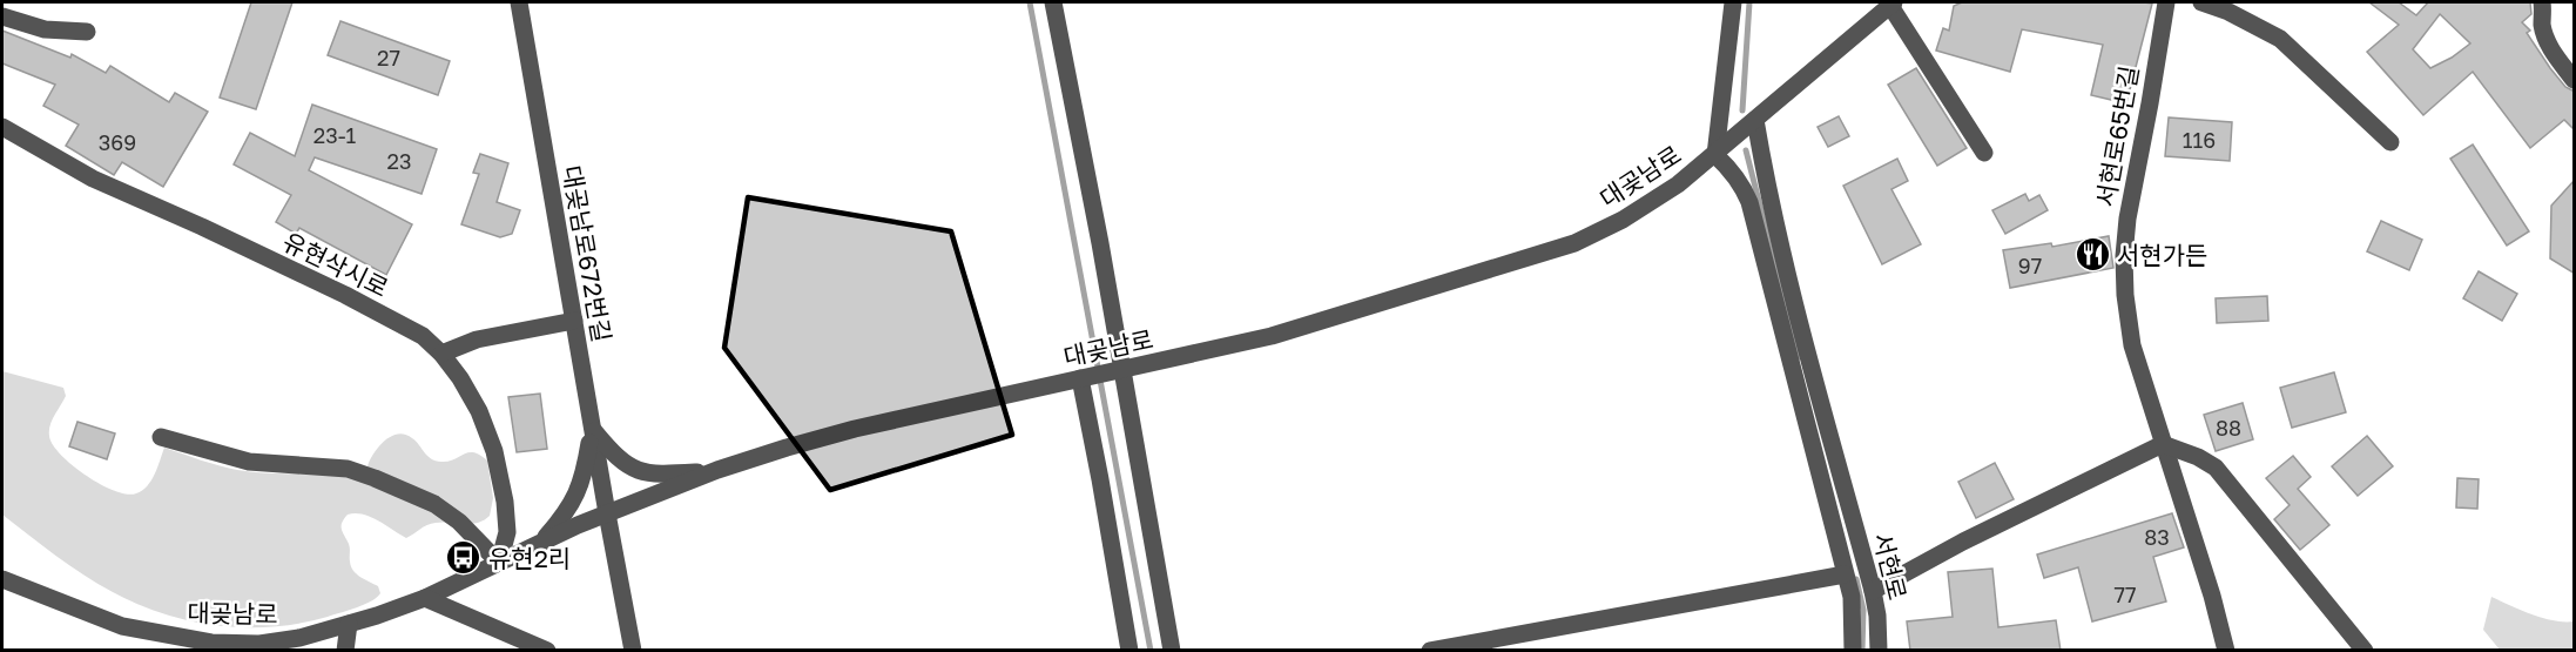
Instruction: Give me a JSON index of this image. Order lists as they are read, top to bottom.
{
  "streets": {
    "street": [
      "서현로65번길",
      "대곶남로",
      "대곶남로672번길",
      "유현삭시로",
      "서현로"
    ]
  },
  "crossings": [
    ["대곶남로", "대곶남로672번길"],
    ["대곶남로", "유현삭시로"],
    ["대곶남로", "서현로"]
  ],
  "places": {
    "restaurant": ["서현가든"],
    "bus stop": ["유현2리"]
  },
  "house_numbers": [
    "27",
    "23-1",
    "116",
    "369",
    "23",
    "97",
    "88",
    "83",
    "77"
  ]
}
